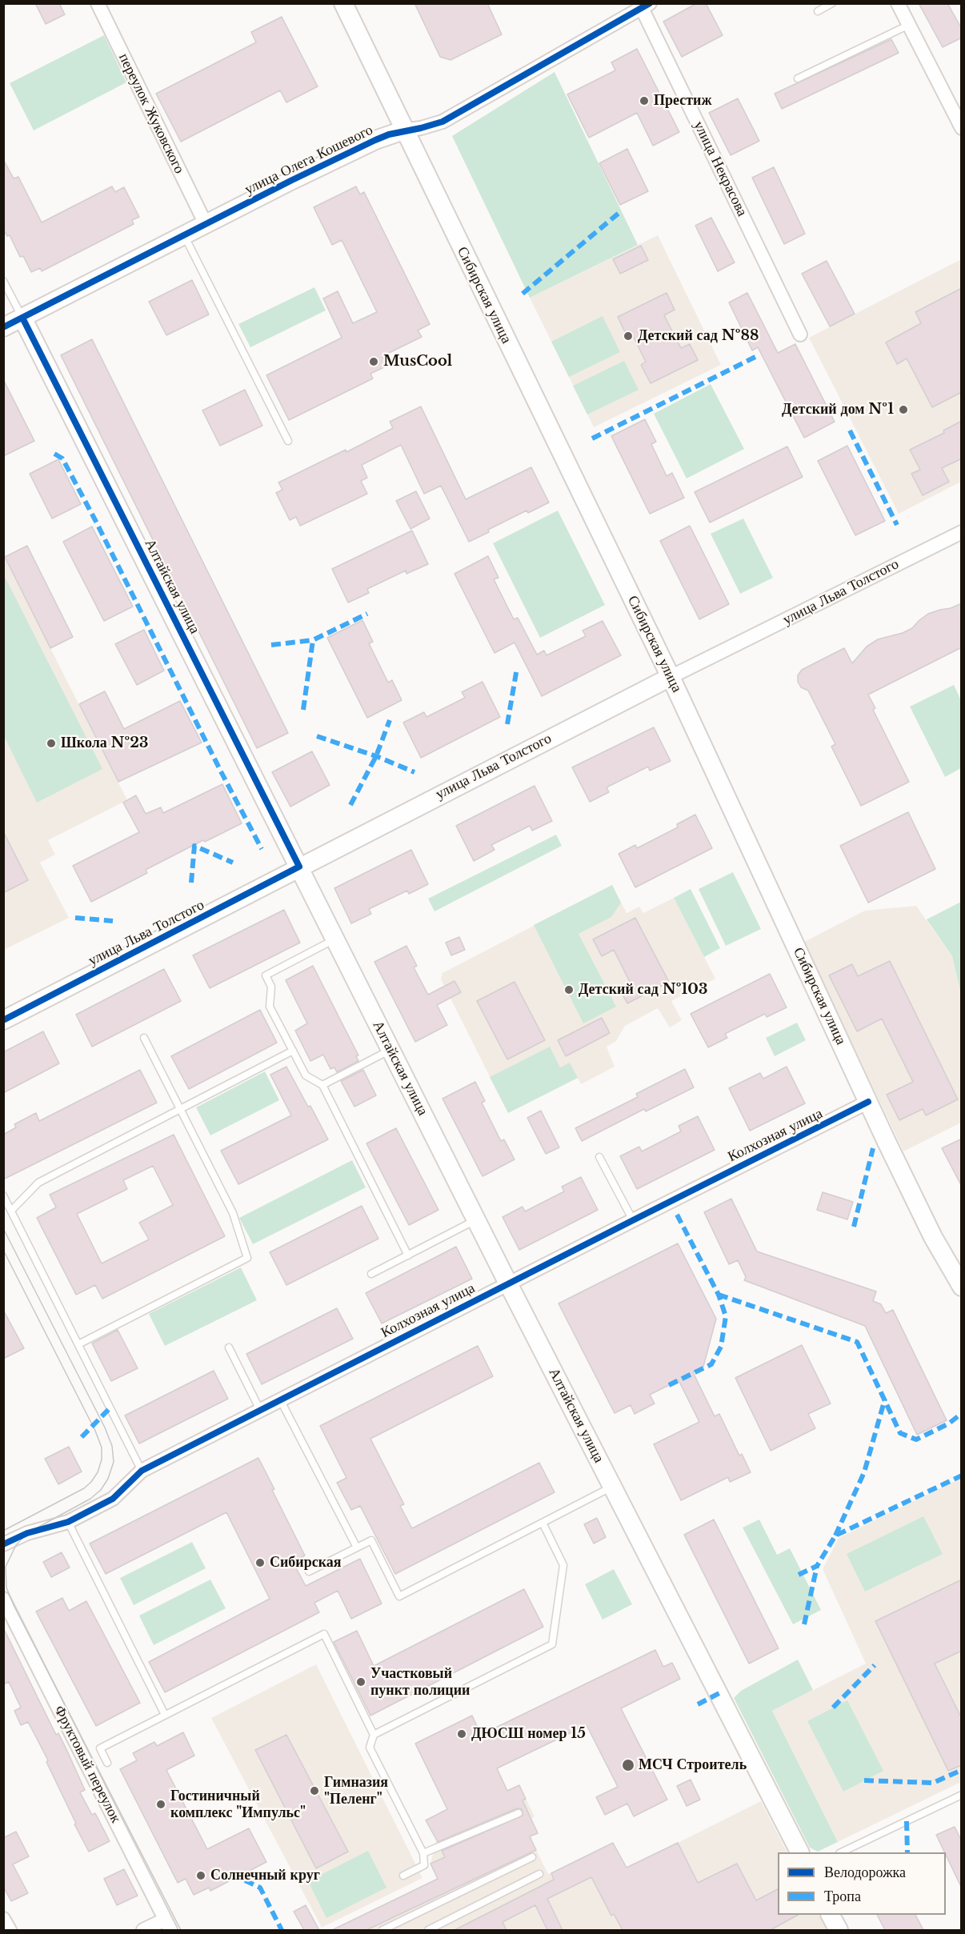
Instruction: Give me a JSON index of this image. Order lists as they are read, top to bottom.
{
  "streets": {
    "main road": [
      "улица Олега Кошевого",
      "Сибирская улица",
      "Алтайская улица",
      "улица Льва Толстого"
    ],
    "street": [
      "переулок Жуковского",
      "улица Некрасова",
      "Колхозная улица",
      "Фруктовый переулок"
    ]
  },
  "crossings": [
    ["переулок Жуковского", "улица Олега Кошевого"],
    ["улица Олега Кошевого", "улица Некрасова"],
    ["улица Олега Кошевого", "Сибирская улица"],
    ["улица Олега Кошевого", "Алтайская улица"],
    ["Сибирская улица", "улица Льва Толстого"],
    ["Сибирская улица", "Колхозная улица"],
    ["Алтайская улица", "улица Льва Толстого"],
    ["Алтайская улица", "Колхозная улица"]
  ],
  "places": [
    "Престиж",
    "Детский сад №88",
    "MusCool",
    "Детский дом №1",
    "Школа №23",
    "Детский сад №103",
    "Сибирская",
    "Участковый пункт полиции",
    "ДЮСШ номер 15",
    "МСЧ Строитель",
    "Гимназия \"Пеленг\"",
    "Гостиничный комплекс \"Импульс\"",
    "Солнечный круг"
  ],
  "legend": ["Велодорожка", "Тропа"]
}
